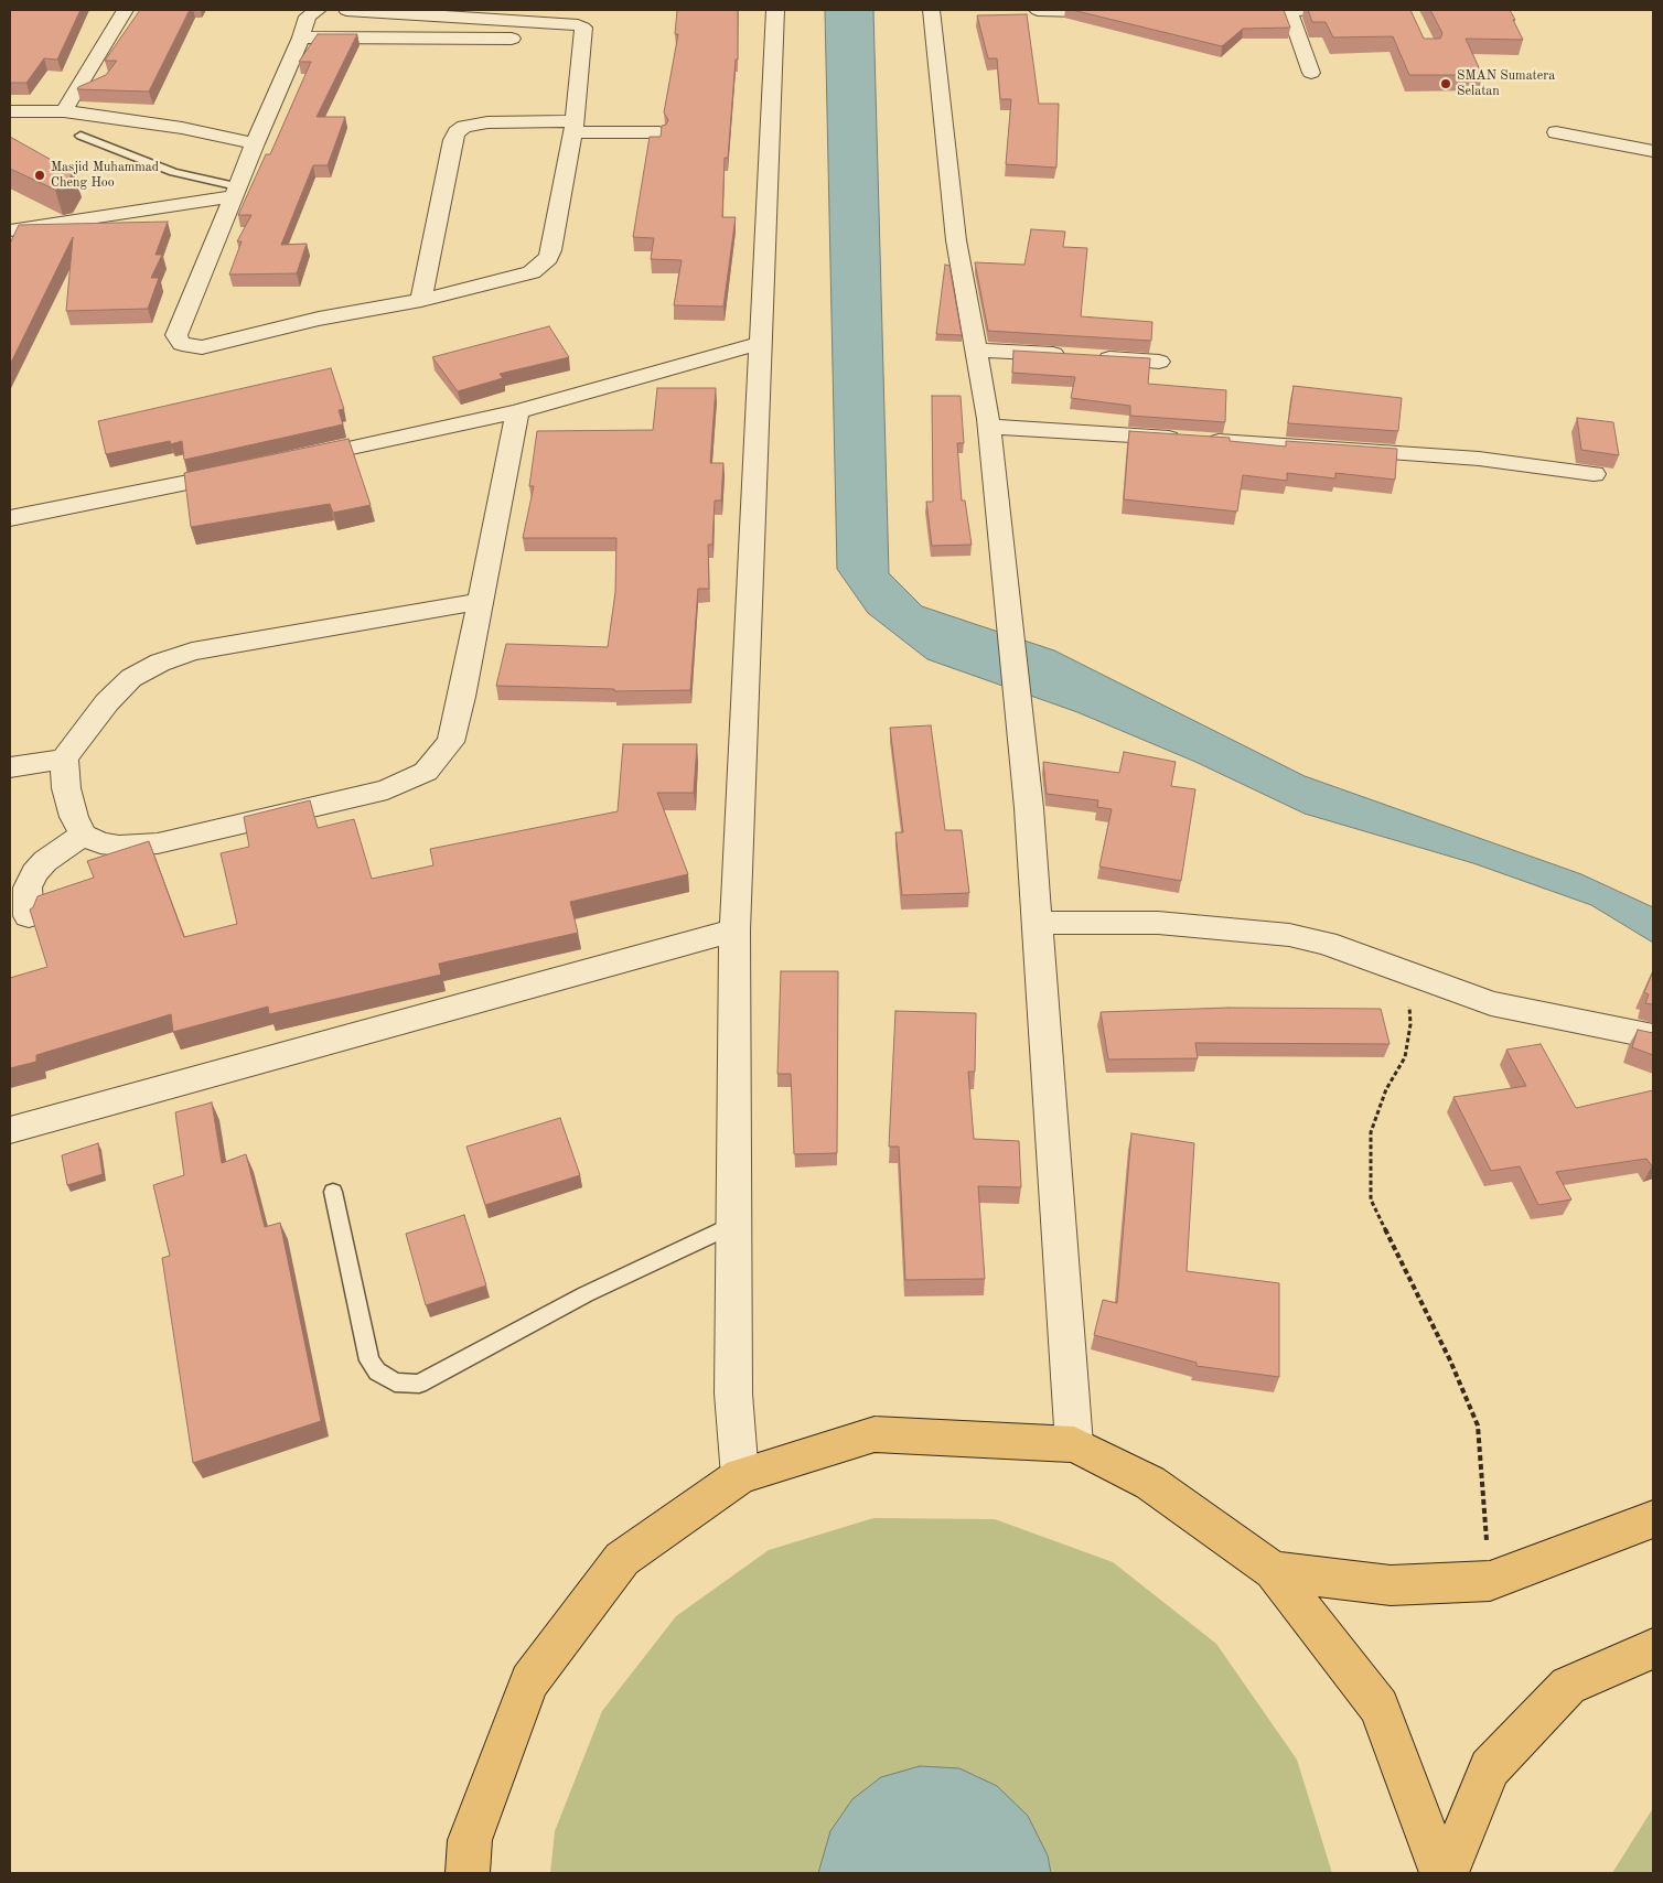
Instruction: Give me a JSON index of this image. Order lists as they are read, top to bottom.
{
  "places": ["SMAN Sumatera Selatan", "Masjid Muhammad Cheng Hoo"]
}
